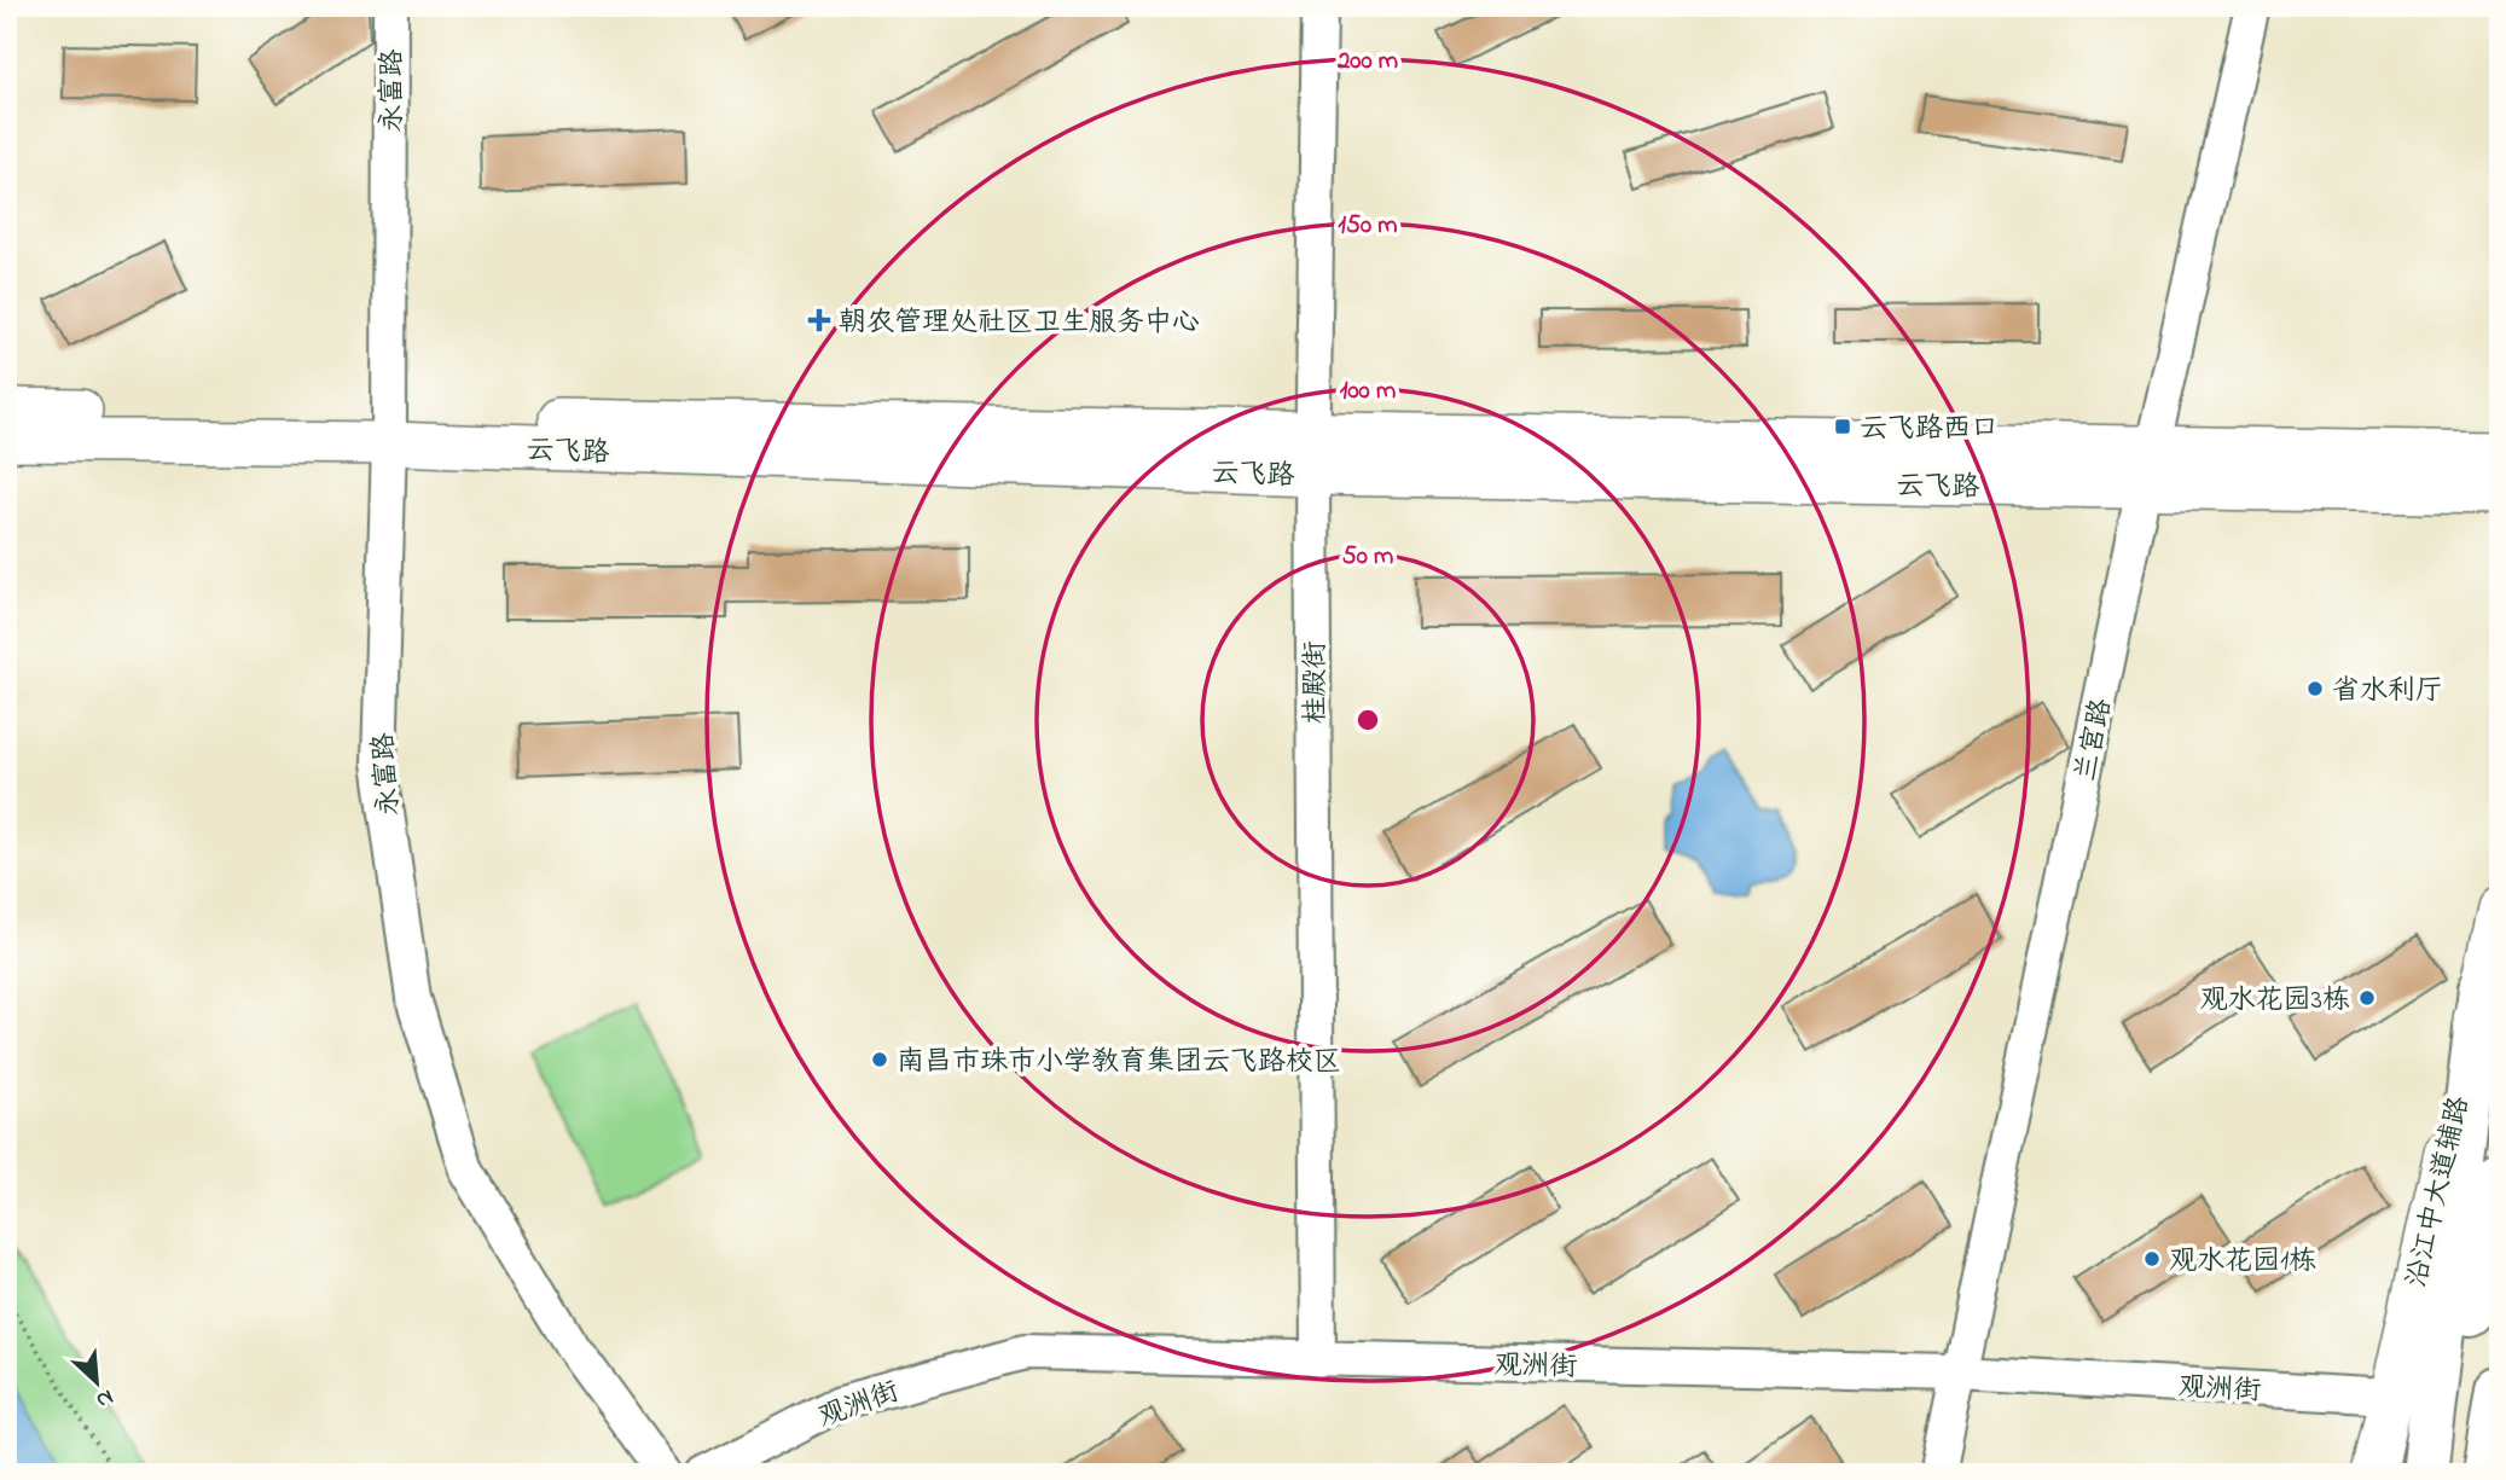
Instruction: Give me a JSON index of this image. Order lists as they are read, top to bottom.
{
  "streets": {
    "main road": ["云飞路", "沿江中大道辅路"],
    "street": [
      "永富路",
      "桂殿街",
      "兰宫路",
      "观洲街"
    ]
  },
  "crossings": [
    ["永富路", "云飞路"],
    ["云飞路", "桂殿街"],
    ["云飞路", "兰宫路"],
    ["桂殿街", "观洲街"],
    ["兰宫路", "观洲街"],
    ["沿江中大道辅路", "观洲街"]
  ],
  "places": {
    "health": ["朝农管理处社区卫生服务中心"],
    "transit": ["云飞路西口"],
    "other": [
      "省水利厅",
      "观水花园3栋",
      "南昌市珠市小学教育集团云飞路校区",
      "观水花园1栋"
    ]
  },
  "north": "bottom right",
  "rings": [
    "200 m",
    "150 m",
    "100 m",
    "50 m"
  ]
}
